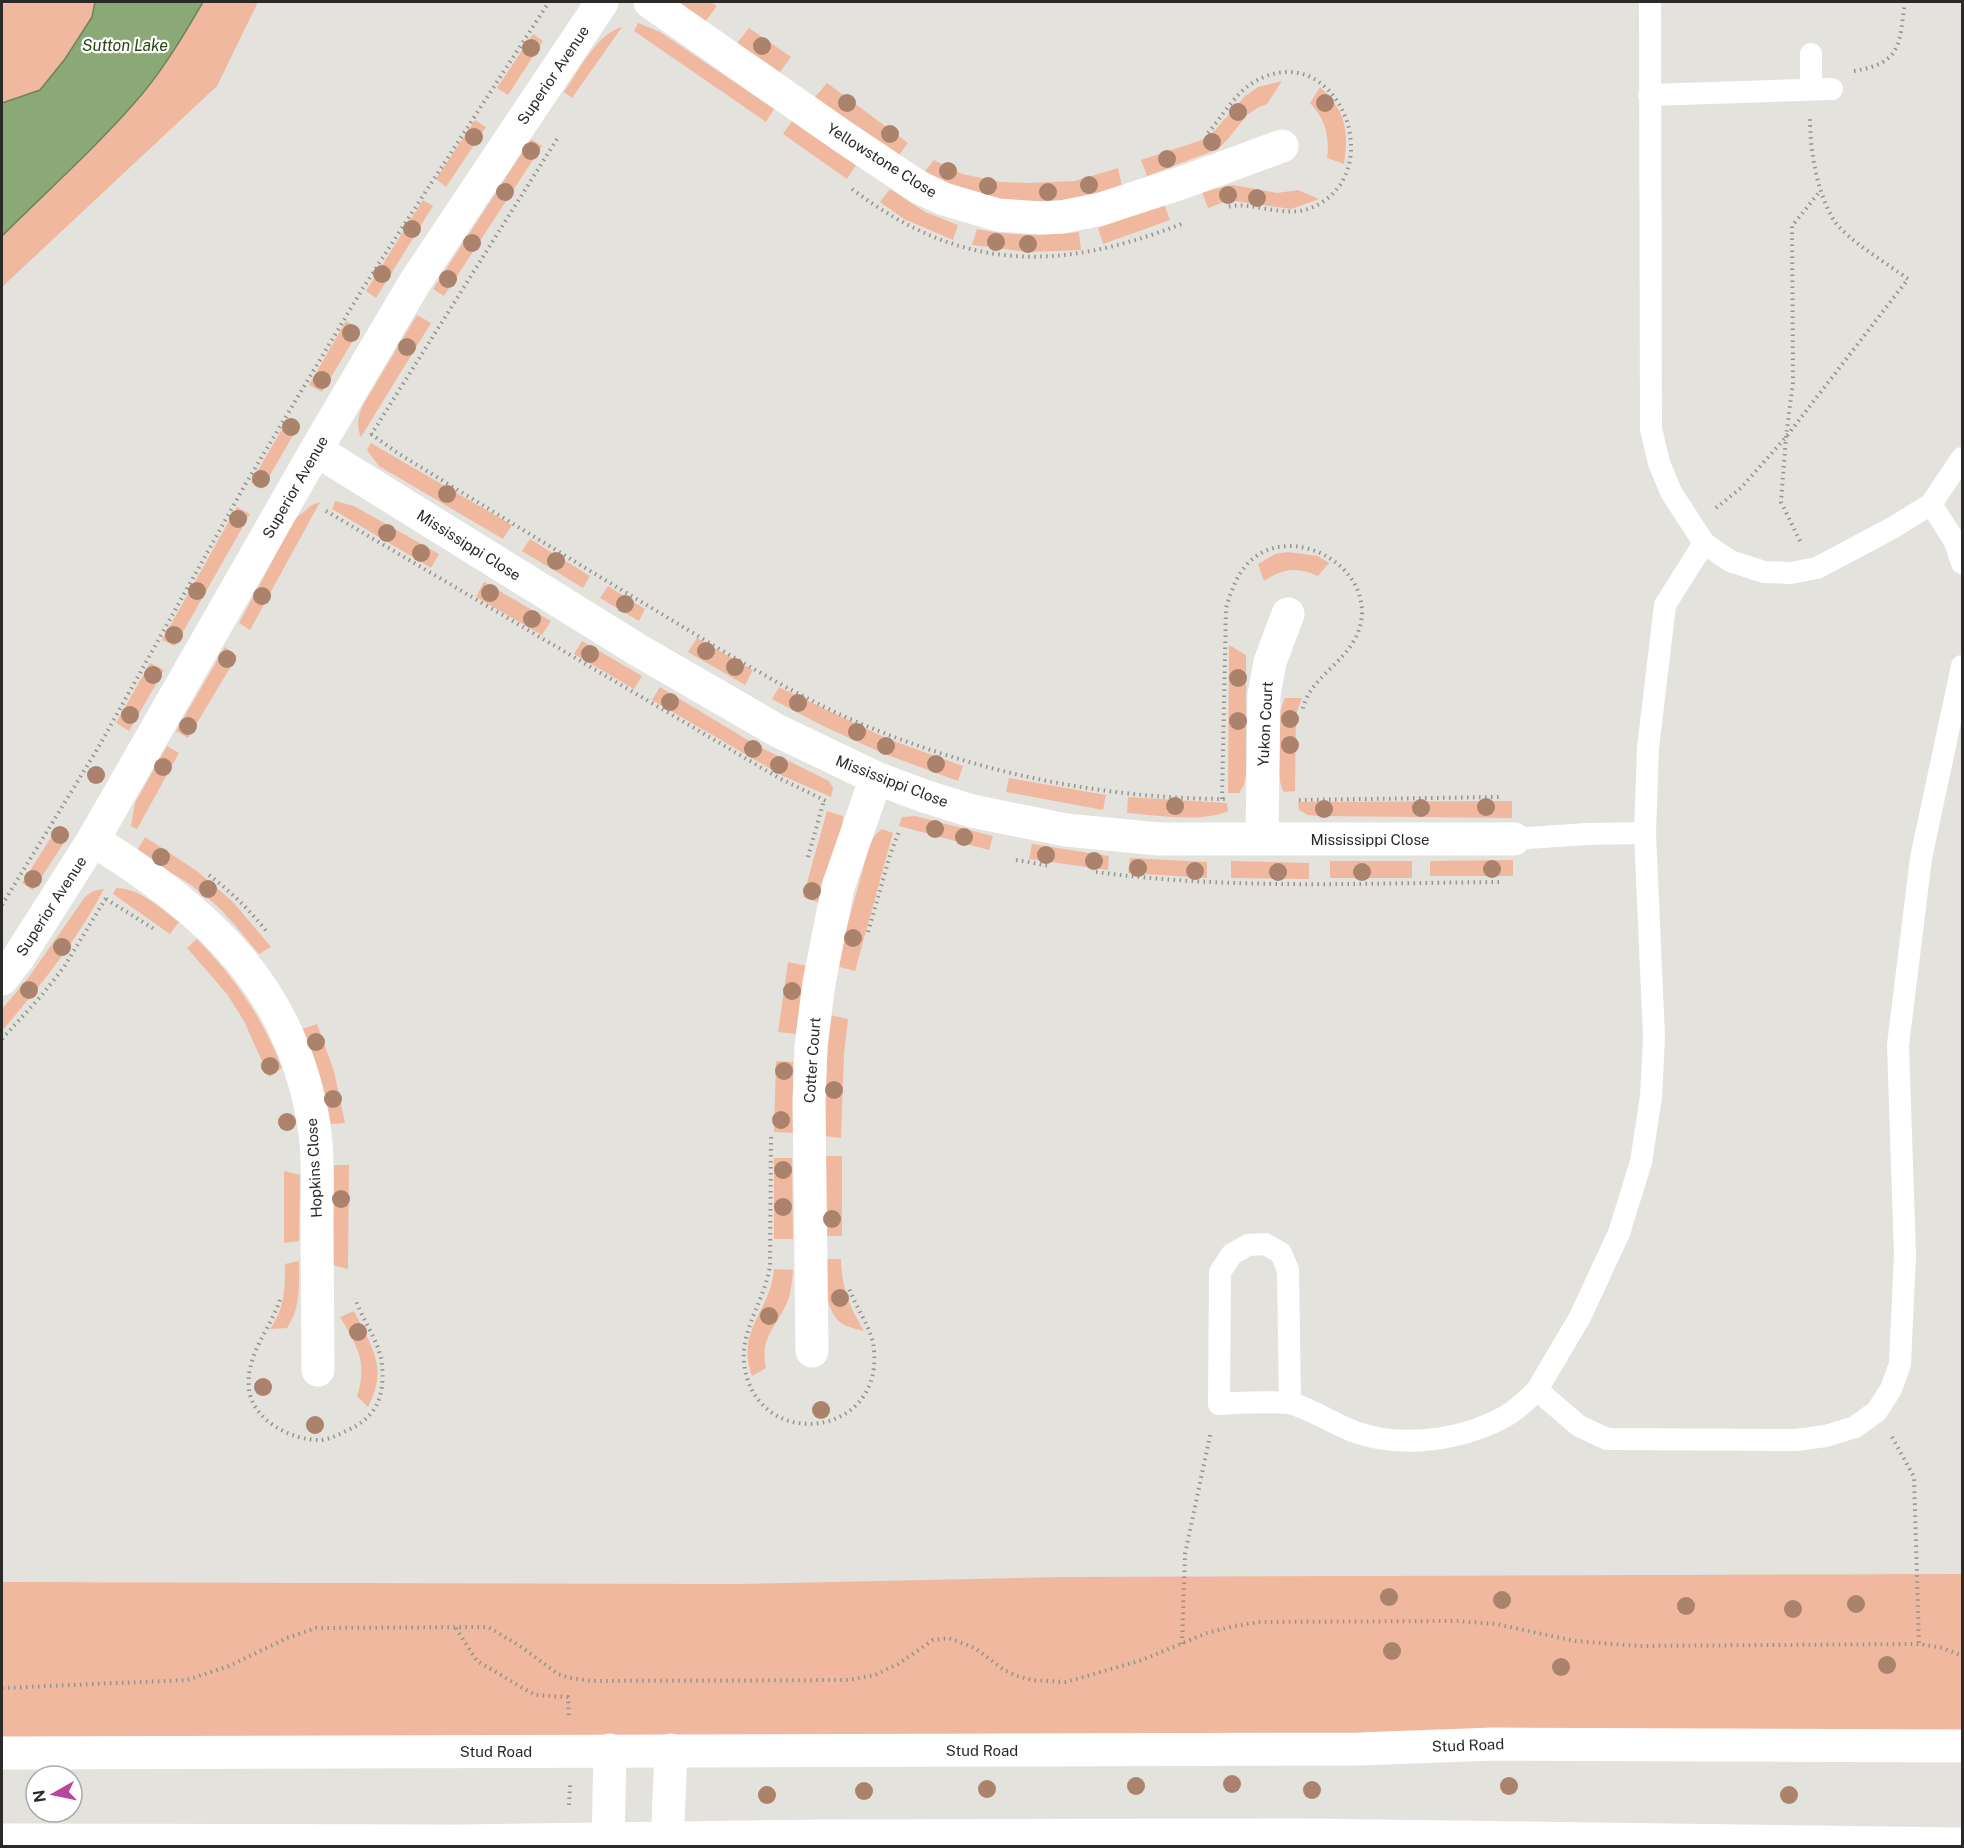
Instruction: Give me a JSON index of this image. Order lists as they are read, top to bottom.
{
  "streets": {
    "main road": [
      "Superior Avenue",
      "Yellowstone Close",
      "Mississippi Close",
      "Yukon Court",
      "Cotter Court",
      "Hopkins Close",
      "Stud Road"
    ]
  },
  "crossings": [
    ["Superior Avenue", "Mississippi Close"],
    ["Superior Avenue", "Hopkins Close"],
    ["Mississippi Close", "Yukon Court"],
    ["Mississippi Close", "Cotter Court"]
  ],
  "water": ["Sutton Lake"],
  "north": "left"
}
